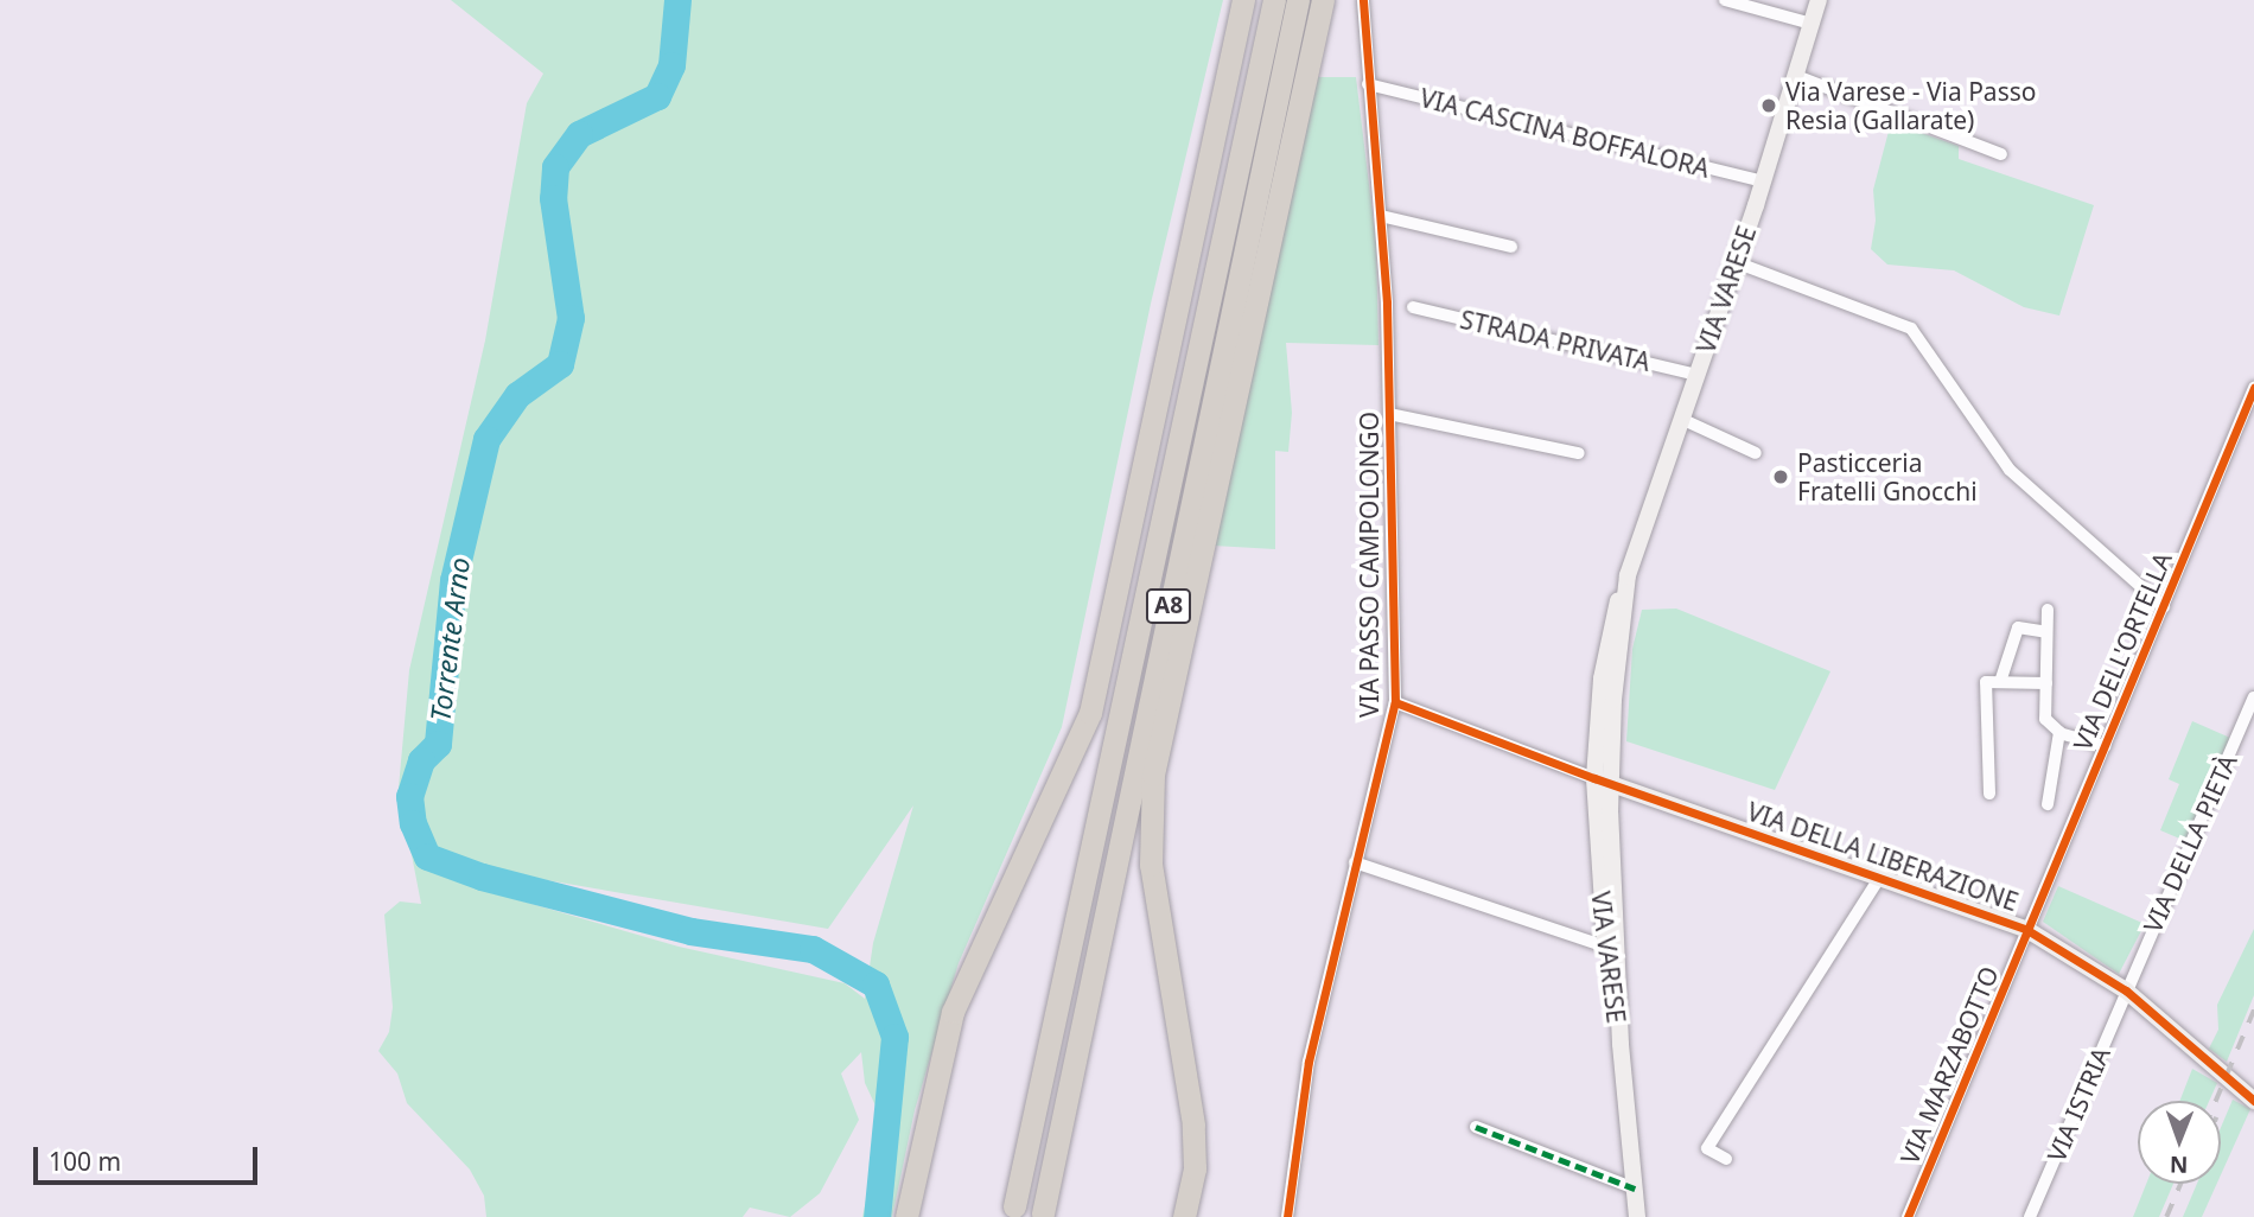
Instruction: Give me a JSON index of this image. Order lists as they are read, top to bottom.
{
  "streets": {
    "highway": ["A8"],
    "main road": ["VIA VARESE", "VIA DELLA LIBERAZIONE"],
    "street": [
      "VIA CASCINA BOFFALORA",
      "STRADA PRIVATA",
      "VIA PASSO CAMPOLONGO",
      "VIA DELL'ORTELLA",
      "VIA DELLA PIETÀ",
      "VIA MARZABOTTO",
      "VIA ISTRIA"
    ]
  },
  "crossings": [
    ["VIA CASCINA BOFFALORA", "VIA VARESE"],
    ["VIA CASCINA BOFFALORA", "VIA PASSO CAMPOLONGO"],
    ["VIA VARESE", "STRADA PRIVATA"],
    ["VIA VARESE", "VIA DELL'ORTELLA"],
    ["VIA VARESE", "VIA DELLA LIBERAZIONE"],
    ["VIA DELL'ORTELLA", "VIA DELLA LIBERAZIONE"],
    ["VIA DELL'ORTELLA", "VIA MARZABOTTO"],
    ["VIA DELLA PIETÀ", "VIA DELLA LIBERAZIONE"],
    ["VIA DELLA PIETÀ", "VIA ISTRIA"],
    ["VIA DELLA LIBERAZIONE", "VIA MARZABOTTO"],
    ["VIA DELLA LIBERAZIONE", "VIA ISTRIA"]
  ],
  "water": ["Torrente Arno"],
  "places": ["Via Varese - Via Passo Resia (Gallarate)", "Pasticceria Fratelli Gnocchi"],
  "scale_bar": "100 m",
  "north": "bottom"
}
